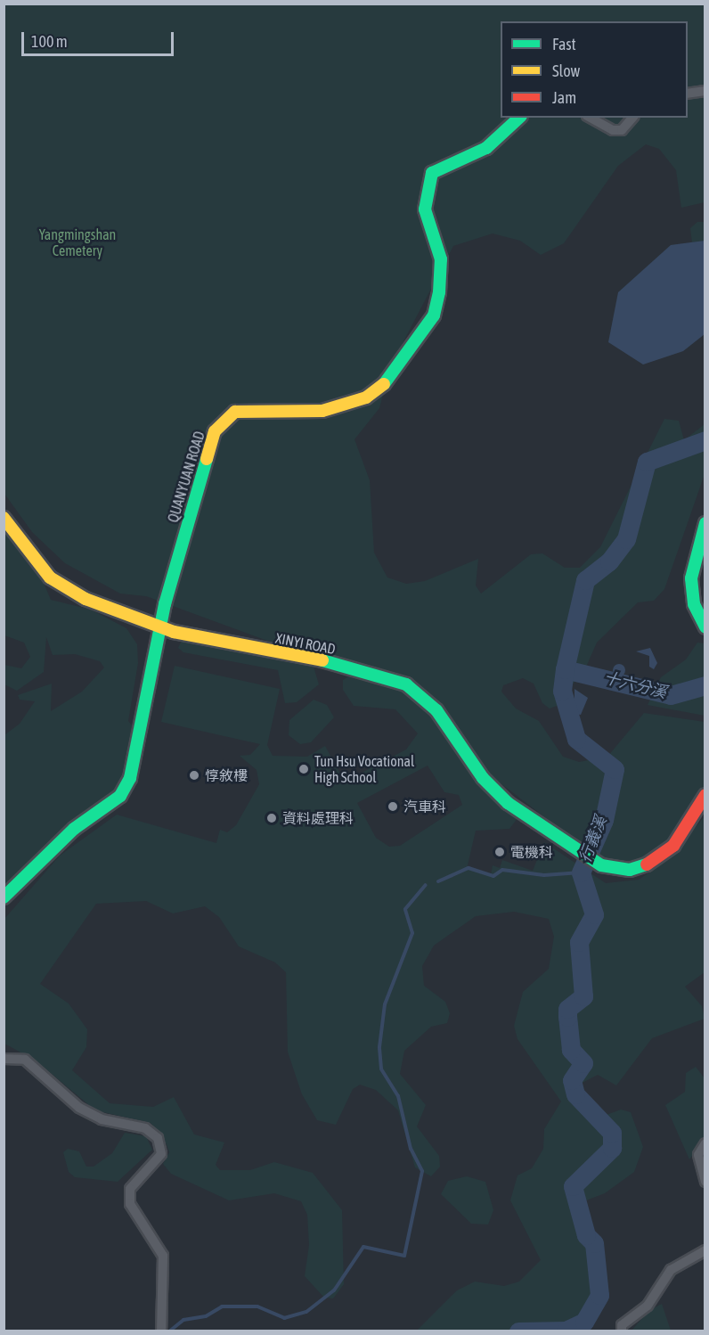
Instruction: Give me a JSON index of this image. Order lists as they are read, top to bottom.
{
  "streets": {
    "street": ["QUANYUAN ROAD", "XINYI ROAD"]
  },
  "crossings": [
    ["QUANYUAN ROAD", "XINYI ROAD"]
  ],
  "water": ["十六分溪", "行義溪"],
  "parks": ["Yangmingshan Cemetery"],
  "places": [
    "Tun Hsu Vocational High School",
    "惇敘樓",
    "汽車科",
    "資料處理科",
    "電機科"
  ],
  "legend": ["Fast", "Slow", "Jam"],
  "scale_bar": "100 m"
}
